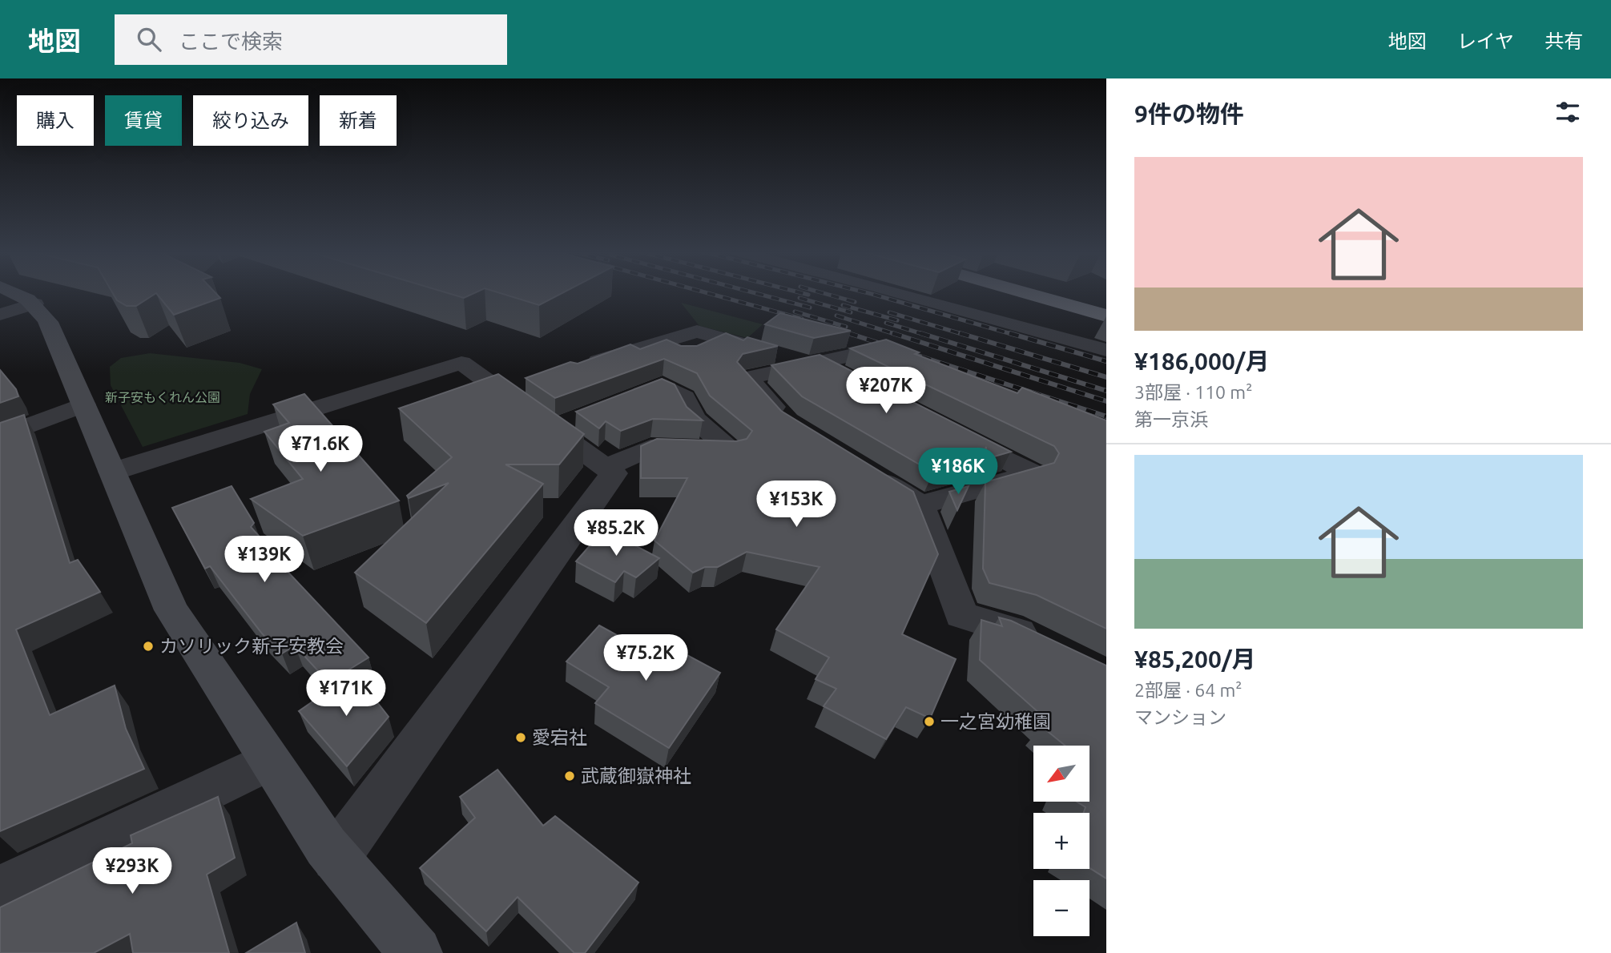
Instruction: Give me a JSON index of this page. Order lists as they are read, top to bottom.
{
  "parks": ["新子安もくれん公園"],
  "places": [
    "カソリック新子安教会",
    "一之宮幼稚園",
    "愛宕社",
    "武蔵御嶽神社"
  ],
  "north": "bottom left",
  "page": {
    "header": "地図",
    "search": "ここで検索",
    "nav": ["地図", "レイヤ", "共有"],
    "heading": "9件の物件",
    "chip": [
      "購入",
      "賃貸",
      "絞り込み",
      "新着"
    ],
    "list": [
      {
        "name": "¥186,000/月",
        "note": "3部屋 · 110 m² · 第一京浜"
      },
      {
        "name": "¥85,200/月",
        "note": "2部屋 · 64 m² · マンション"
      }
    ],
    "price": [
      "¥207K",
      "¥71.6K",
      "¥186K",
      "¥153K",
      "¥85.2K",
      "¥139K",
      "¥75.2K",
      "¥171K",
      "¥293K"
    ],
    "map_buttons": ["+", "−"]
  }
}
